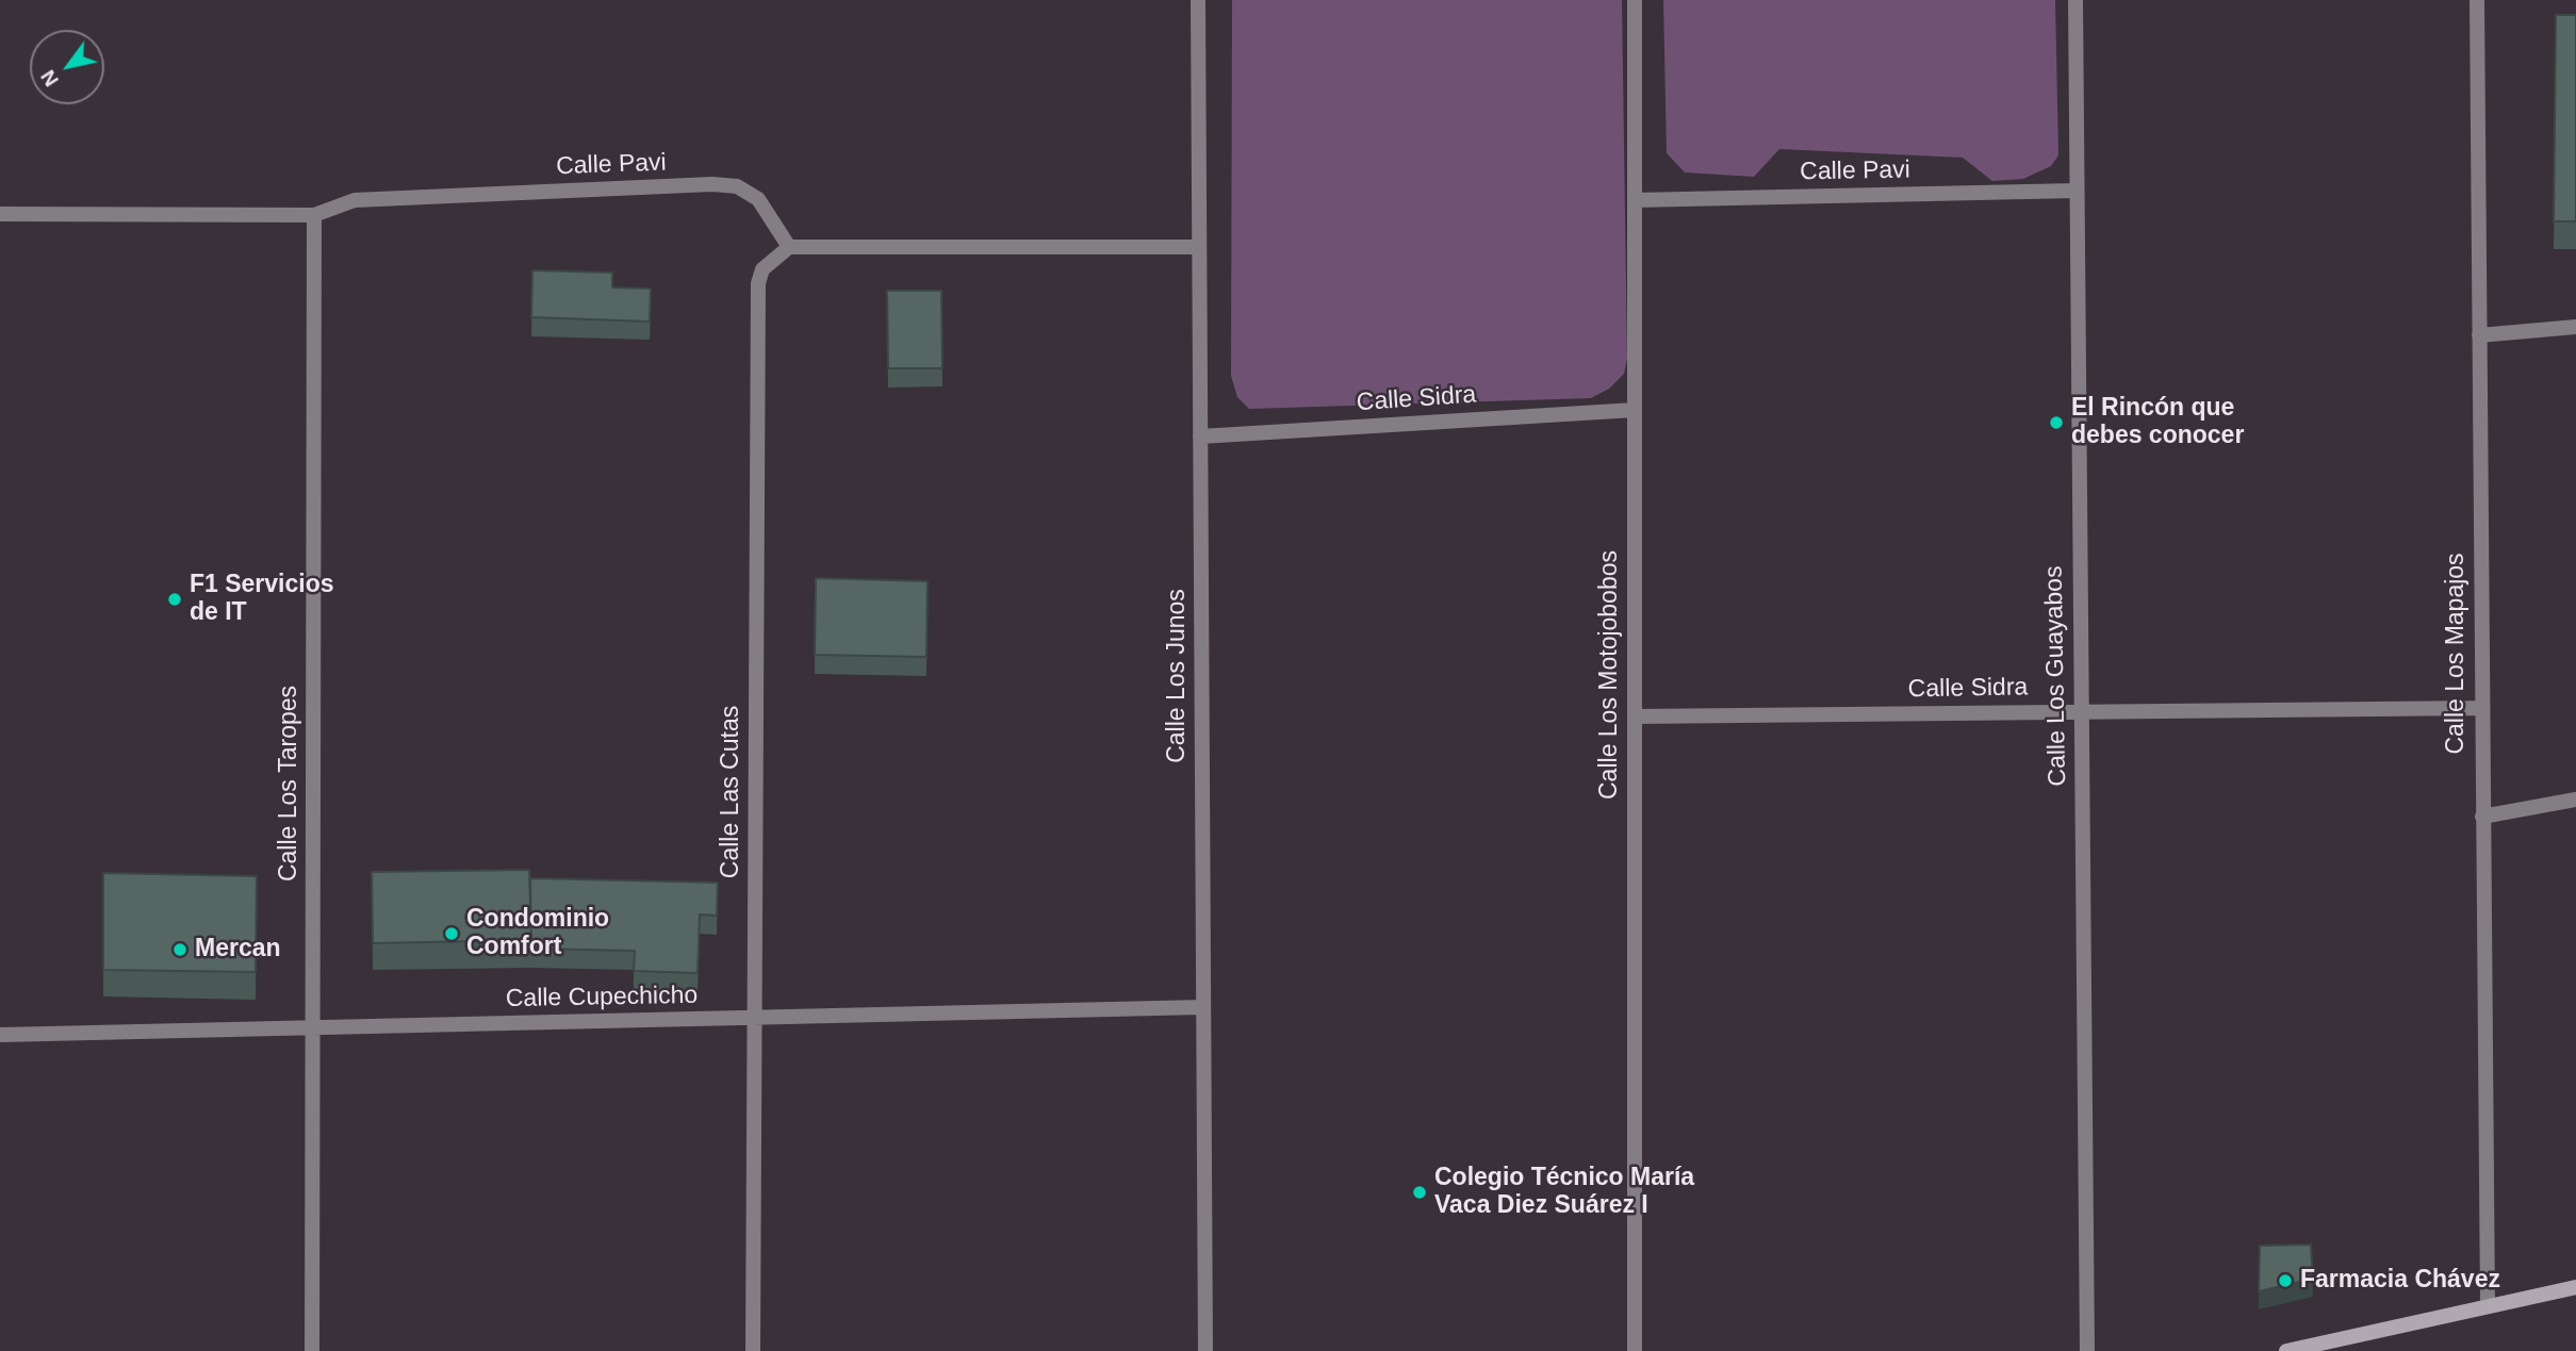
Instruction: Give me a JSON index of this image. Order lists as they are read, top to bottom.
{
  "streets": {
    "street": [
      "Calle Pavi",
      "Calle Sidra",
      "Calle Los Mapajos",
      "Calle Los Motojobobos",
      "Calle Los Junos",
      "Calle Los Guayabos",
      "Calle Los Taropes",
      "Calle Las Cutas",
      "Calle Cupechicho"
    ]
  },
  "crossings": [
    ["Calle Pavi", "Calle Los Motojobobos"],
    ["Calle Pavi", "Calle Los Guayabos"],
    ["Calle Pavi", "Calle Los Taropes"],
    ["Calle Pavi", "Calle Las Cutas"],
    ["Calle Sidra", "Calle Los Mapajos"],
    ["Calle Sidra", "Calle Los Motojobobos"],
    ["Calle Sidra", "Calle Los Junos"],
    ["Calle Sidra", "Calle Los Guayabos"],
    ["Calle Los Junos", "Calle Cupechicho"],
    ["Calle Los Taropes", "Calle Cupechicho"],
    ["Calle Las Cutas", "Calle Cupechicho"]
  ],
  "places": [
    "El Rincón que debes conocer",
    "F1 Servicios de IT",
    "Condominio Comfort",
    "Mercan",
    "Colegio Técnico María Vaca Diez Suárez I",
    "Farmacia Chávez"
  ],
  "north": "bottom left"
}
